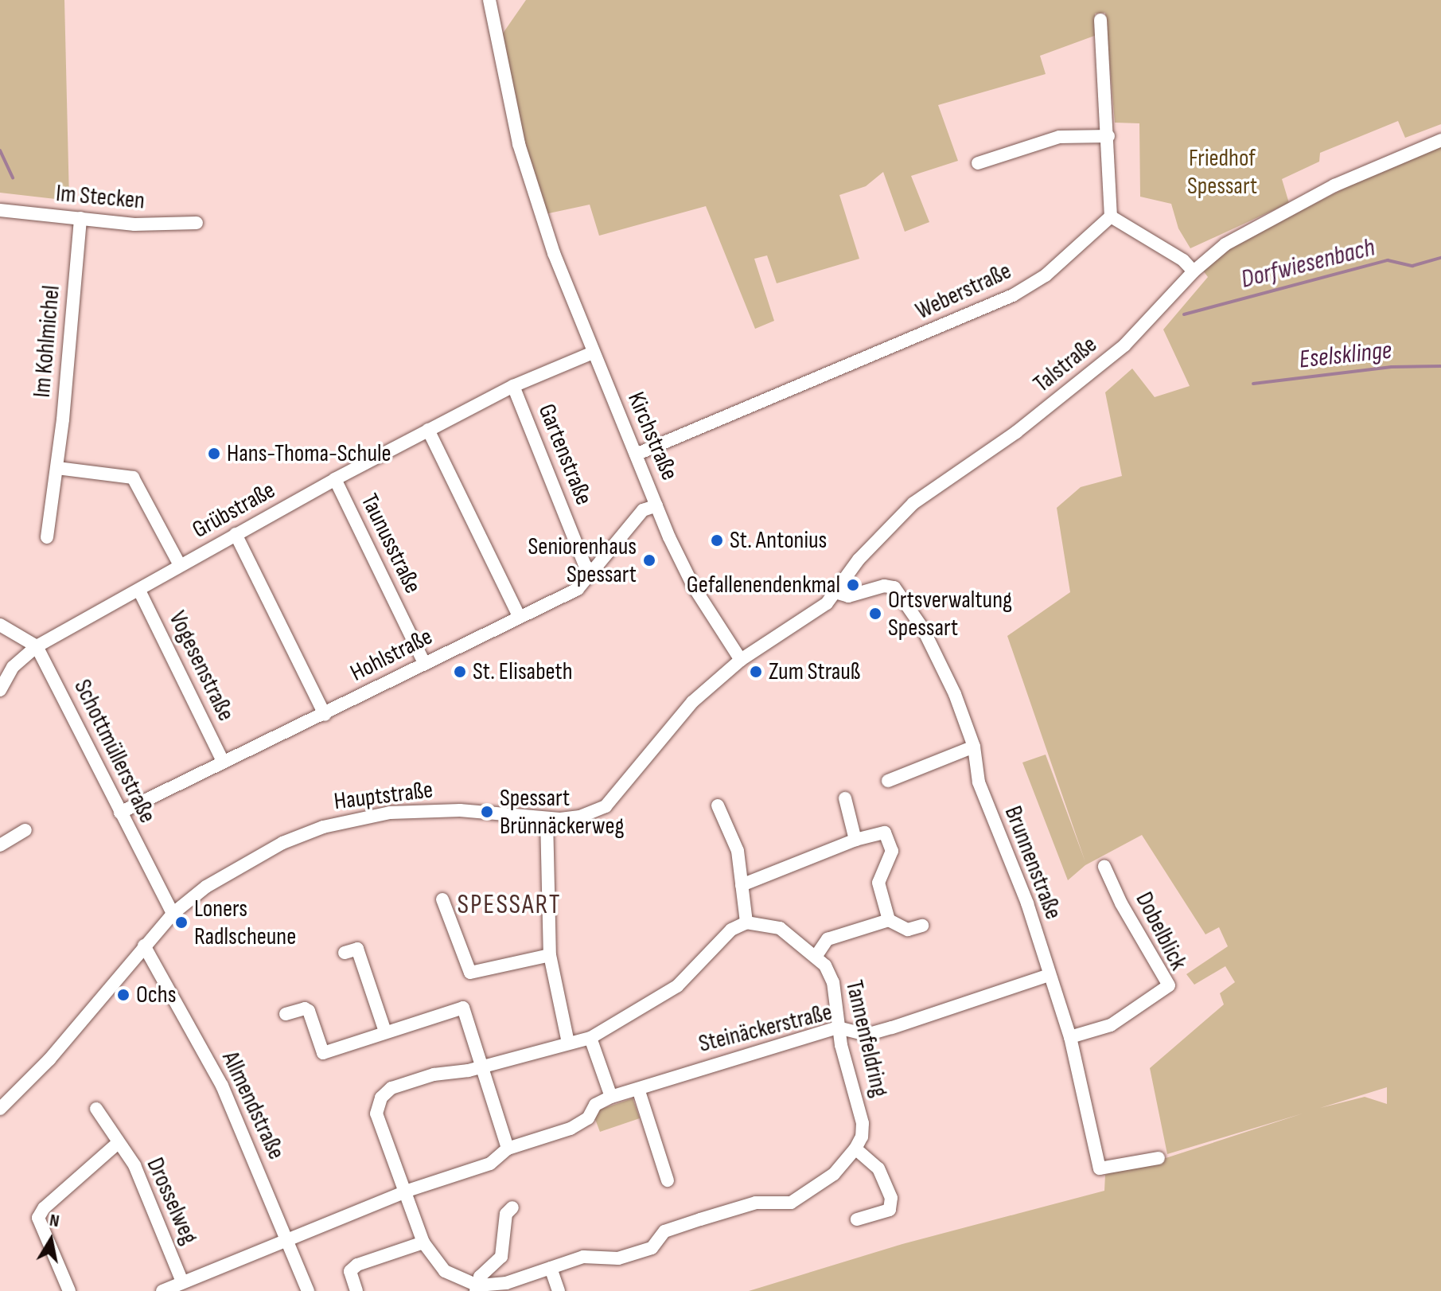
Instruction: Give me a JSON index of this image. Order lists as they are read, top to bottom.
{
  "streets": {
    "street": [
      "Im Stecken",
      "Weberstraße",
      "Im Kohlmichel",
      "Talstraße",
      "Kirchstraße",
      "Gartenstraße",
      "Grübstraße",
      "Taunusstraße",
      "Hohlstraße",
      "Vogesenstraße",
      "Schottmüllerstraße",
      "Hauptstraße",
      "Brunnenstraße",
      "Dobelblick",
      "Steinäckerstraße",
      "Tannenfeldring",
      "Allmendstraße",
      "Drosselweg"
    ]
  },
  "crossings": [
    ["Im Stecken", "Im Kohlmichel"],
    ["Weberstraße", "Kirchstraße"],
    ["Talstraße", "Kirchstraße"],
    ["Talstraße", "Hauptstraße"],
    ["Talstraße", "Brunnenstraße"],
    ["Kirchstraße", "Grübstraße"],
    ["Kirchstraße", "Hohlstraße"],
    ["Kirchstraße", "Hauptstraße"],
    ["Gartenstraße", "Grübstraße"],
    ["Gartenstraße", "Hohlstraße"],
    ["Grübstraße", "Taunusstraße"],
    ["Grübstraße", "Vogesenstraße"],
    ["Grübstraße", "Schottmüllerstraße"],
    ["Taunusstraße", "Hohlstraße"],
    ["Hohlstraße", "Vogesenstraße"],
    ["Hohlstraße", "Schottmüllerstraße"],
    ["Schottmüllerstraße", "Hauptstraße"],
    ["Hauptstraße", "Allmendstraße"],
    ["Brunnenstraße", "Dobelblick"],
    ["Brunnenstraße", "Steinäckerstraße"],
    ["Steinäckerstraße", "Tannenfeldring"],
    ["Steinäckerstraße", "Allmendstraße"],
    ["Steinäckerstraße", "Drosselweg"]
  ],
  "districts": ["SPESSART"],
  "water": ["Dorfwiesenbach", "Eselsklinge"],
  "parks": ["Friedhof Spessart"],
  "places": [
    "Hans-Thoma-Schule",
    "St. Antonius",
    "Seniorenhaus Spessart",
    "Gefallenendenkmal",
    "Ortsverwaltung Spessart",
    "St. Elisabeth",
    "Zum Strauß",
    "Spessart Brünnäckerweg",
    "Loners Radlscheune",
    "Ochs"
  ],
  "north": "top"
}
